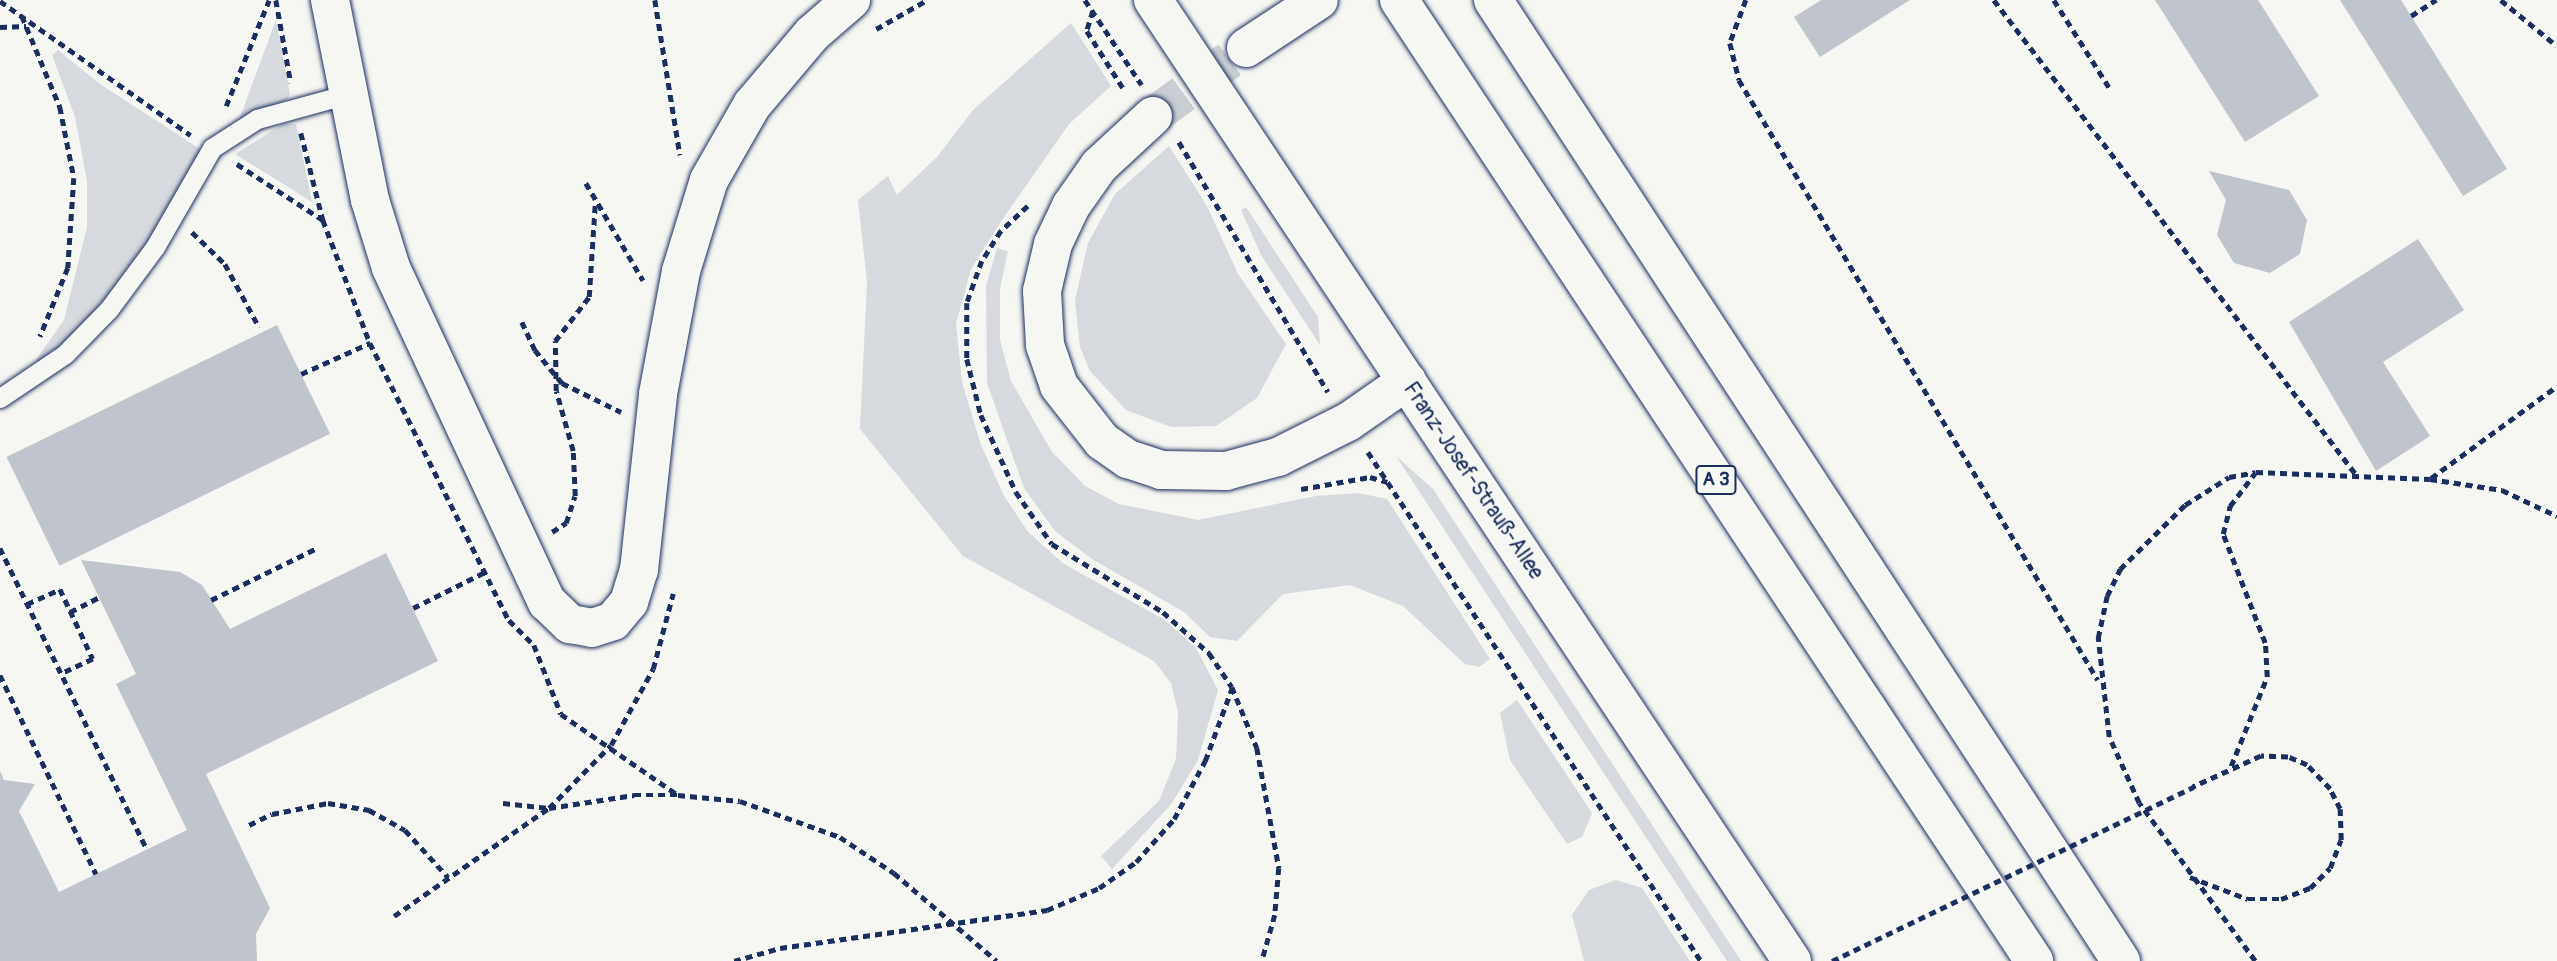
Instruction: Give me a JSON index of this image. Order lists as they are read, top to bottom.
{
  "streets": {
    "main road": ["A 3", "Franz-Josef-Strauß-Allee"]
  }
}
